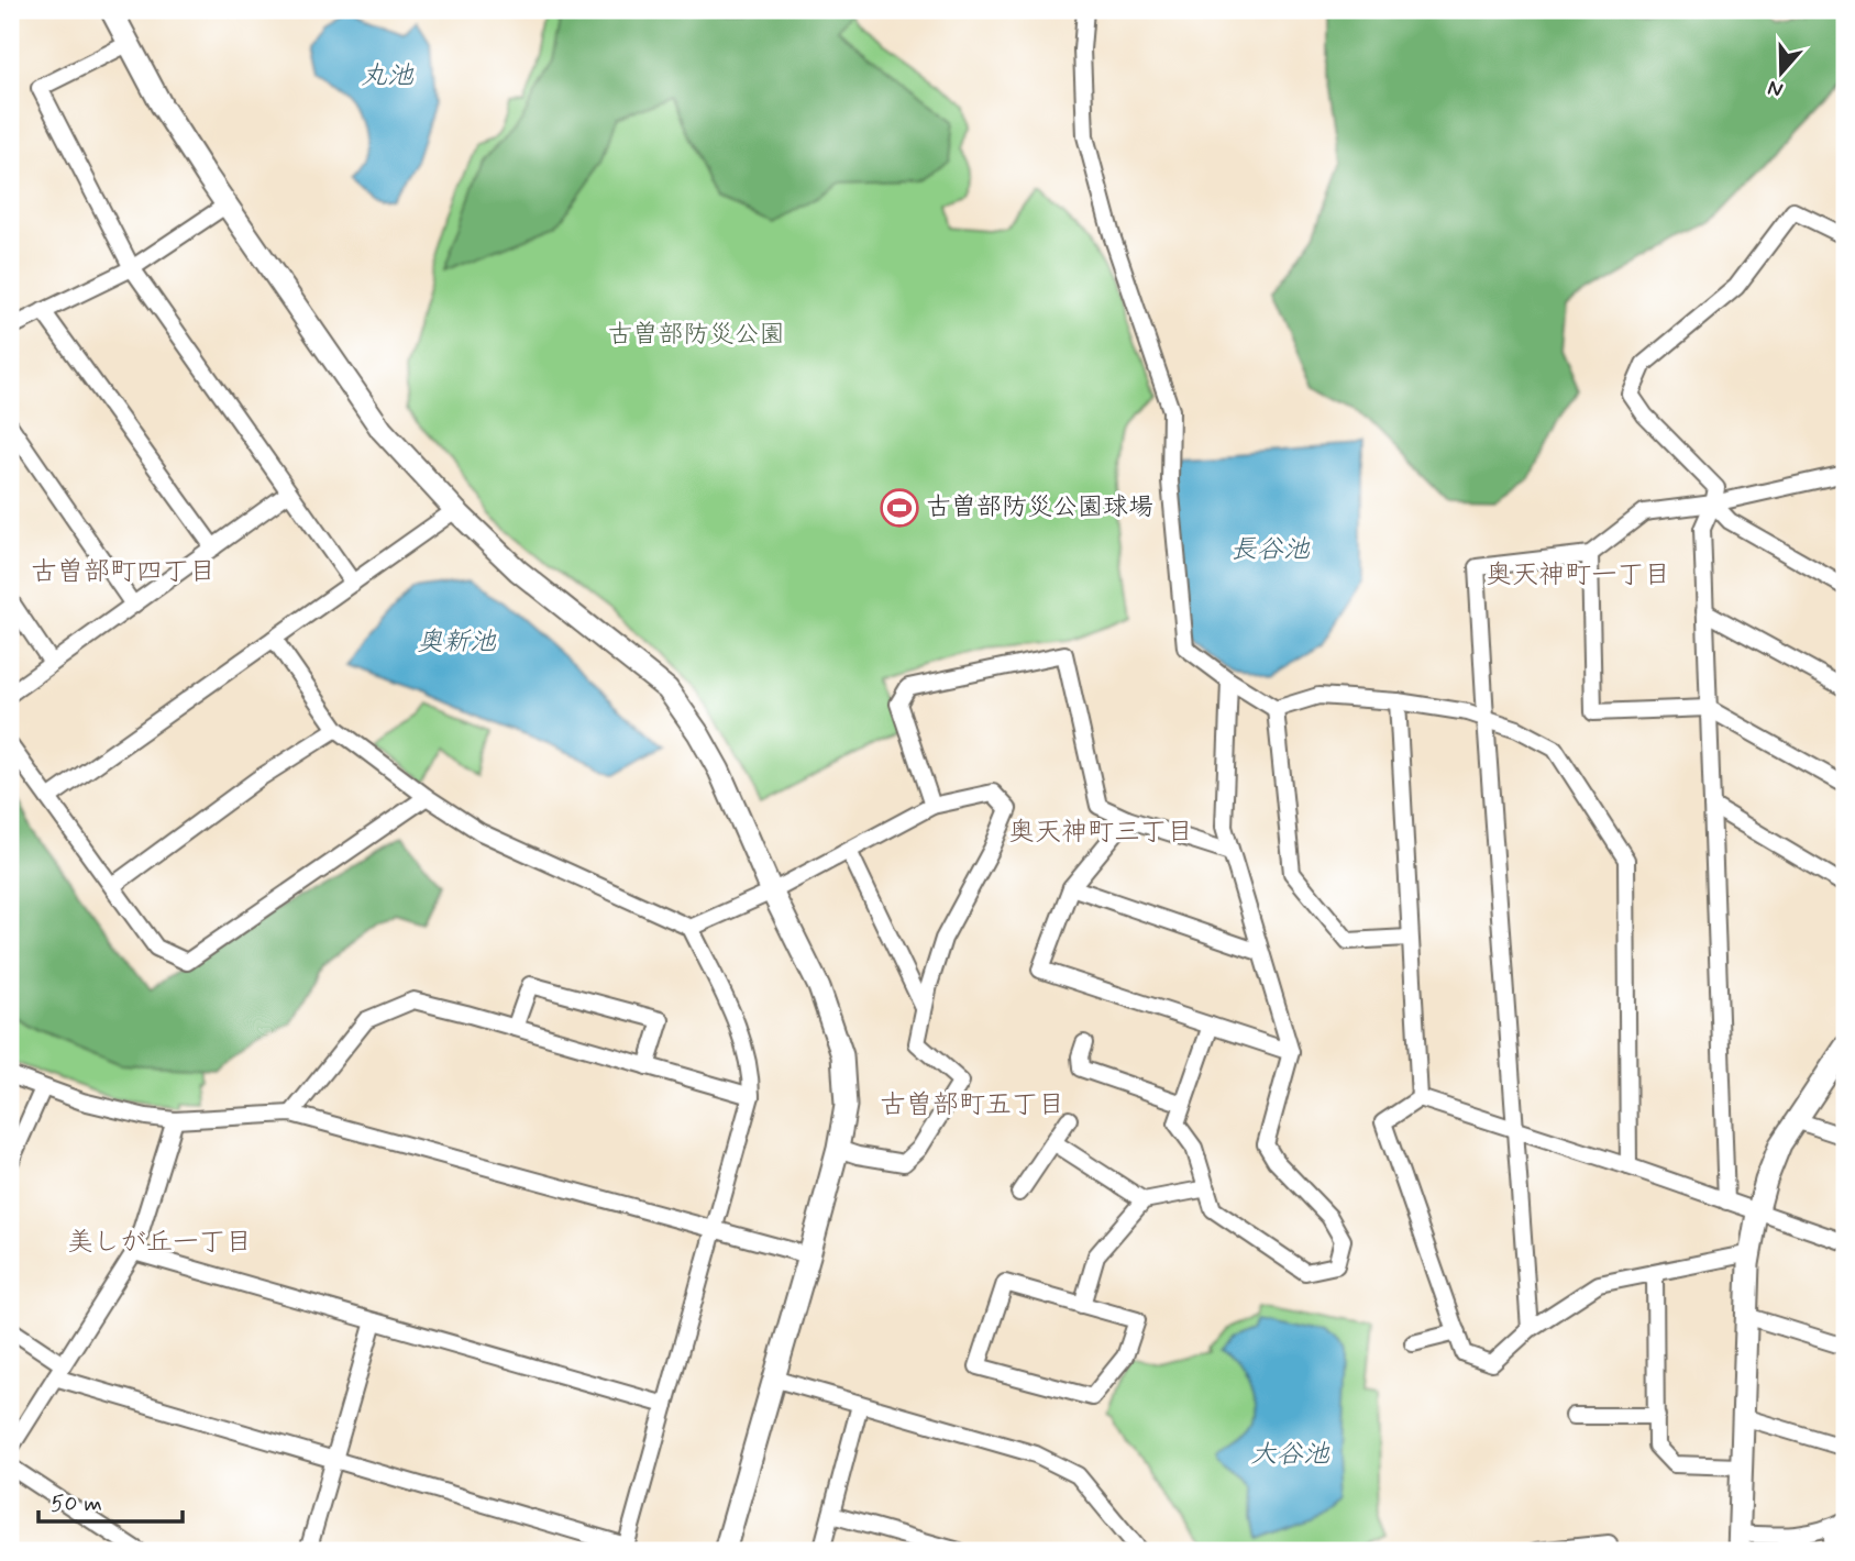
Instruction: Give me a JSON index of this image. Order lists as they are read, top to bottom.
{
  "districts": [
    "古曽部町四丁目",
    "奥天神町一丁目",
    "奥天神町三丁目",
    "古曽部町五丁目",
    "美しが丘一丁目"
  ],
  "water": [
    "丸池",
    "長谷池",
    "奥新池",
    "大谷池"
  ],
  "parks": ["古曽部防災公園"],
  "places": {
    "sports": ["古曽部防災公園球場"]
  },
  "scale_bar": "50 m",
  "north": "bottom"
}
